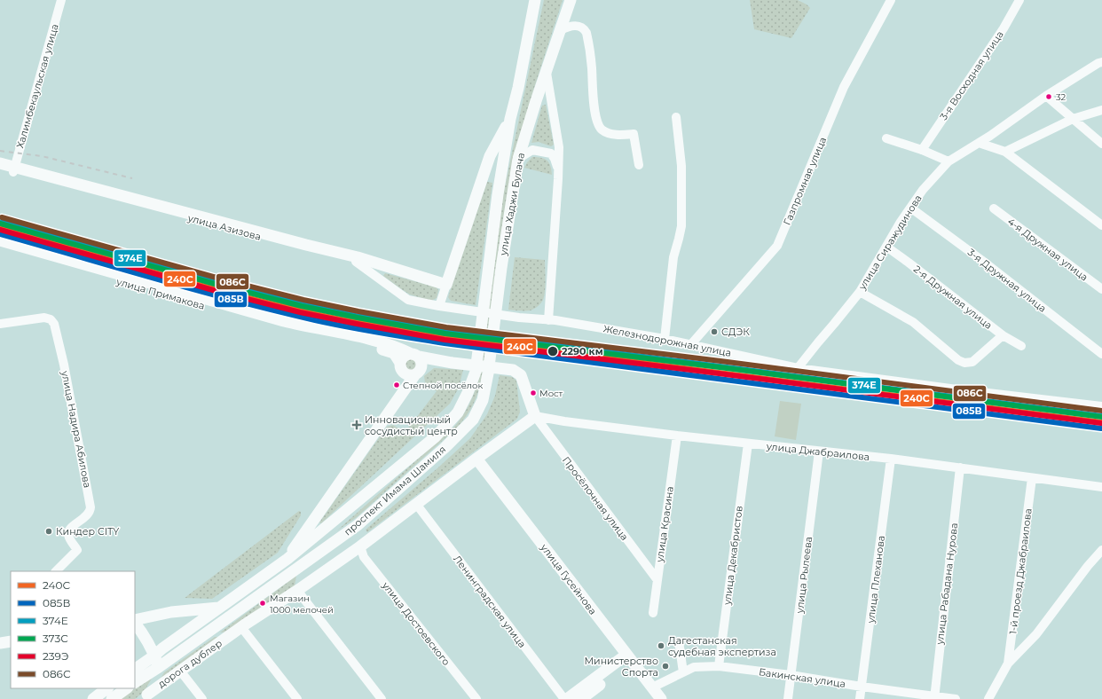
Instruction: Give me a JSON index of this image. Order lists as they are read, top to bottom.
{
  "streets": {
    "main road": [
      "улица Хаджи Булача",
      "улица Азизова",
      "улица Примакова",
      "проспект Имама Шамиля",
      "улица Гусейнова",
      "дорога дублер"
    ],
    "street": [
      "3-я Восходная улица",
      "Халимбекаульская улица",
      "Газпромная улица",
      "улица Сиражудинова",
      "4-я Дружная улица",
      "3-я Дружная улица",
      "2-я Дружная улица",
      "Железнодорожная улица",
      "улица Надира Абилова",
      "улица Джабраилова",
      "Просёлочная улица",
      "улица Красина",
      "улица Декабристов",
      "1-й проезд Джабраилова",
      "улица Рылеева",
      "улица Плеханова",
      "улица Рабадана Нурова",
      "Ленинградская улица",
      "улица Достоевского",
      "Бакинская улица"
    ]
  },
  "crossings": [
    ["Халимбекаульская улица", "улица Азизова"],
    ["Газпромная улица", "Железнодорожная улица"],
    ["улица Хаджи Булача", "проспект Имама Шамиля"],
    ["улица Азизова", "Железнодорожная улица"],
    ["улица Сиражудинова", "3-я Дружная улица"],
    ["улица Сиражудинова", "2-я Дружная улица"],
    ["улица Сиражудинова", "Железнодорожная улица"],
    ["улица Примакова", "проспект Имама Шамиля"],
    ["улица Джабраилова", "проспект Имама Шамиля"],
    ["улица Джабраилова", "Просёлочная улица"],
    ["улица Джабраилова", "улица Красина"],
    ["улица Джабраилова", "улица Декабристов"],
    ["улица Джабраилова", "1-й проезд Джабраилова"],
    ["улица Джабраилова", "улица Рылеева"],
    ["улица Джабраилова", "улица Плеханова"],
    ["улица Джабраилова", "улица Рабадана Нурова"],
    ["проспект Имама Шамиля", "Просёлочная улица"],
    ["проспект Имама Шамиля", "улица Гусейнова"],
    ["проспект Имама Шамиля", "Ленинградская улица"],
    ["проспект Имама Шамиля", "улица Достоевского"],
    ["проспект Имама Шамиля", "дорога дублер"],
    ["Просёлочная улица", "улица Красина"],
    ["улица Декабристов", "Бакинская улица"],
    ["улица Рылеева", "Бакинская улица"],
    ["улица Гусейнова", "Бакинская улица"],
    ["улица Плеханова", "Бакинская улица"],
    ["улица Рабадана Нурова", "Бакинская улица"]
  ],
  "places": {
    "other": [
      "32",
      "СДЭК",
      "2290 км",
      "Степной посёлок",
      "Мост",
      "Киндер CITY",
      "Магазин 1000 мелочей",
      "Дагестанская судебная экспертиза",
      "Министерство Спорта"
    ],
    "health": ["Инновационный сосудистый центр"]
  },
  "lines": [
    "transit line 086С",
    "transit line 374Е",
    "transit line 373C",
    "transit line 240С",
    "transit line 239Э",
    "transit line 085В"
  ],
  "legend": [
    "240С",
    "085В",
    "374Е",
    "373C",
    "239Э",
    "086С"
  ]
}
